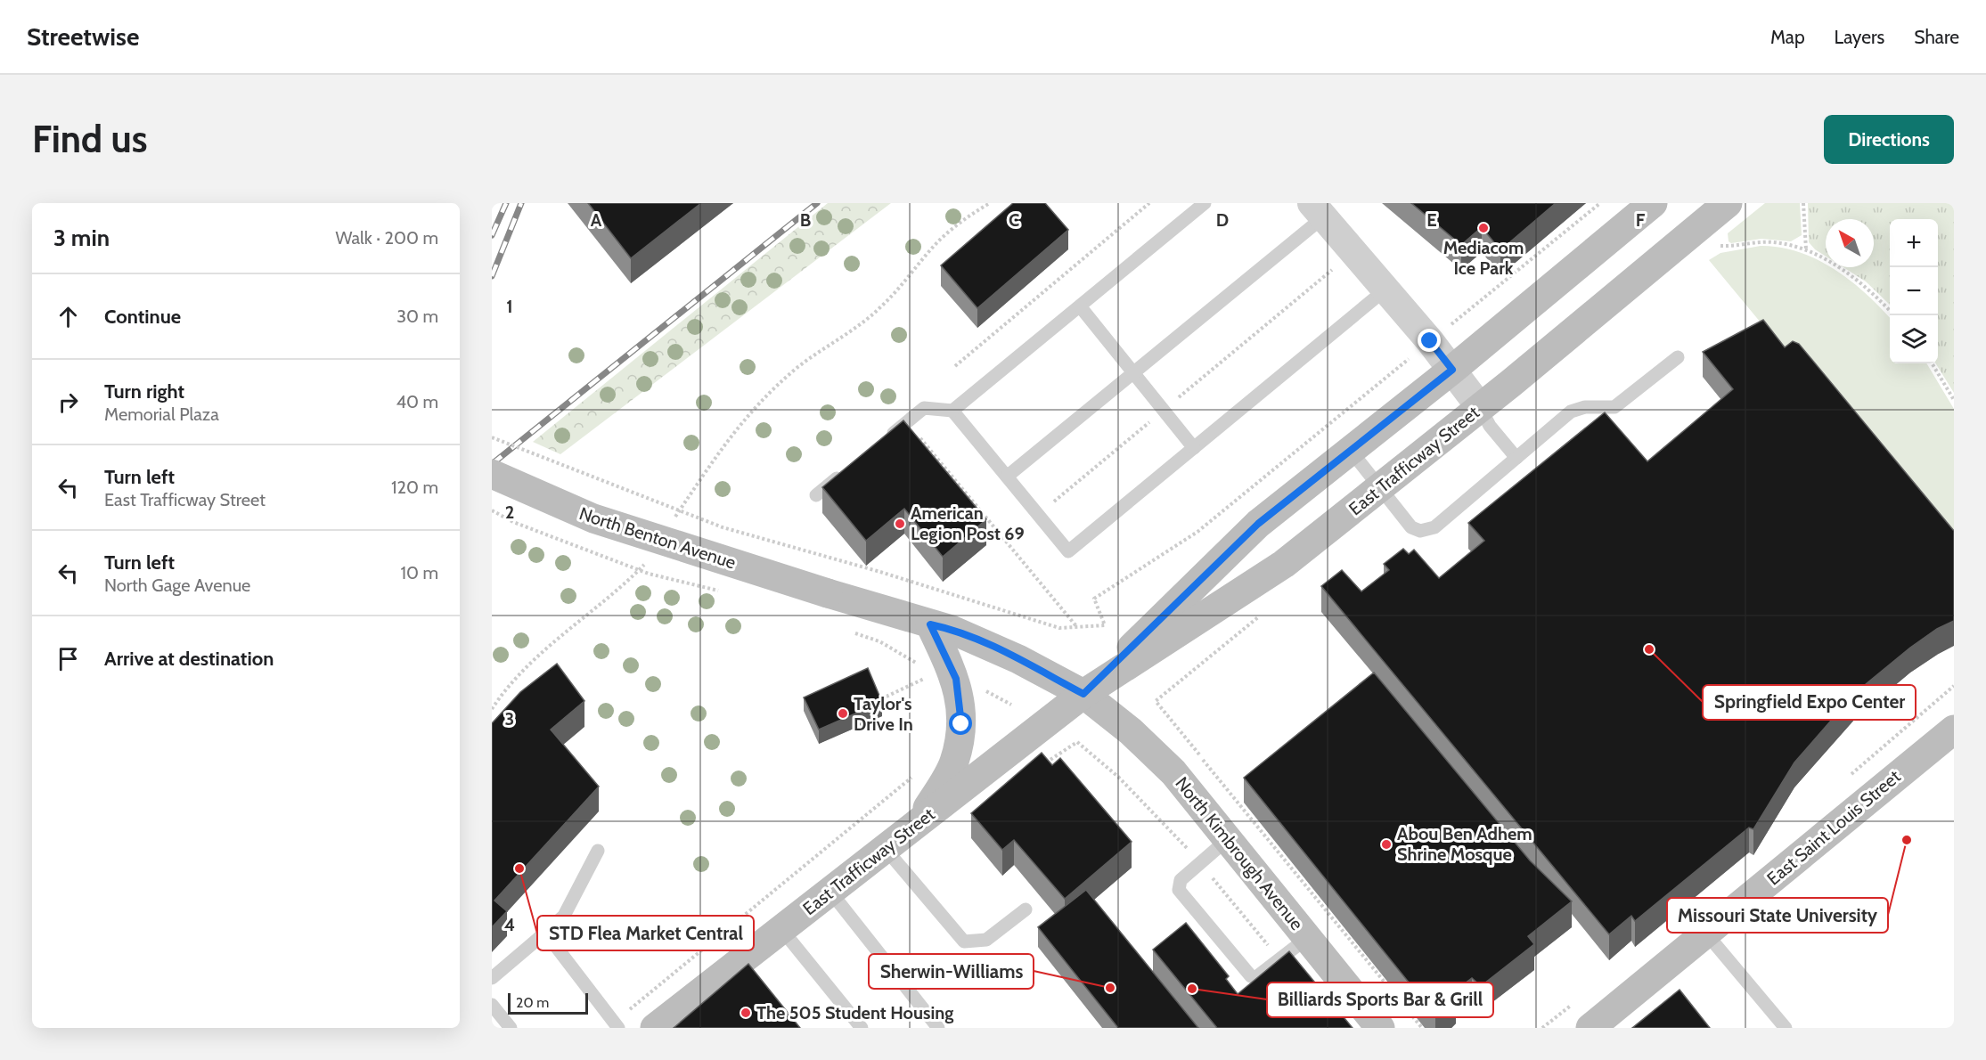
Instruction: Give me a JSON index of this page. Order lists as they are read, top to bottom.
{
  "streets": {
    "main road": [
      "East Trafficway Street",
      "North Benton Avenue",
      "East Saint Louis Street",
      "North Kimbrough Avenue"
    ]
  },
  "crossings": [
    ["East Trafficway Street", "North Kimbrough Avenue"],
    ["North Benton Avenue", "North Kimbrough Avenue"]
  ],
  "places": [
    "Mediacom Ice Park",
    "American Legion Post 69",
    "Springfield Expo Center",
    "Taylor's Drive In",
    "Missouri State University",
    "Abou Ben Adhem Shrine Mosque",
    "STD Flea Market Central",
    "Sherwin-Williams",
    "Billiards Sports Bar & Grill",
    "The 505 Student Housing"
  ],
  "scale_bar": "20 m",
  "north": "top left",
  "page": {
    "header": "Streetwise",
    "nav": ["Map", "Layers", "Share"],
    "buttons": "Directions",
    "title": "Find us",
    "heading": ["3 min", "Walk · 200 m"],
    "map_buttons": ["+", "−"],
    "list": [
      ["Continue", "30 m"],
      ["Turn right", "Memorial Plaza", "40 m"],
      ["Turn left", "East Trafficway Street", "120 m"],
      ["Turn left", "North Gage Avenue", "10 m"],
      "Arrive at destination"
    ],
    "scale": "20 m"
  },
  "grid": {
    "columns": [
      "A",
      "B",
      "C",
      "D",
      "E",
      "F"
    ],
    "rows": [
      "1",
      "2",
      "3",
      "4"
    ]
  }
}
